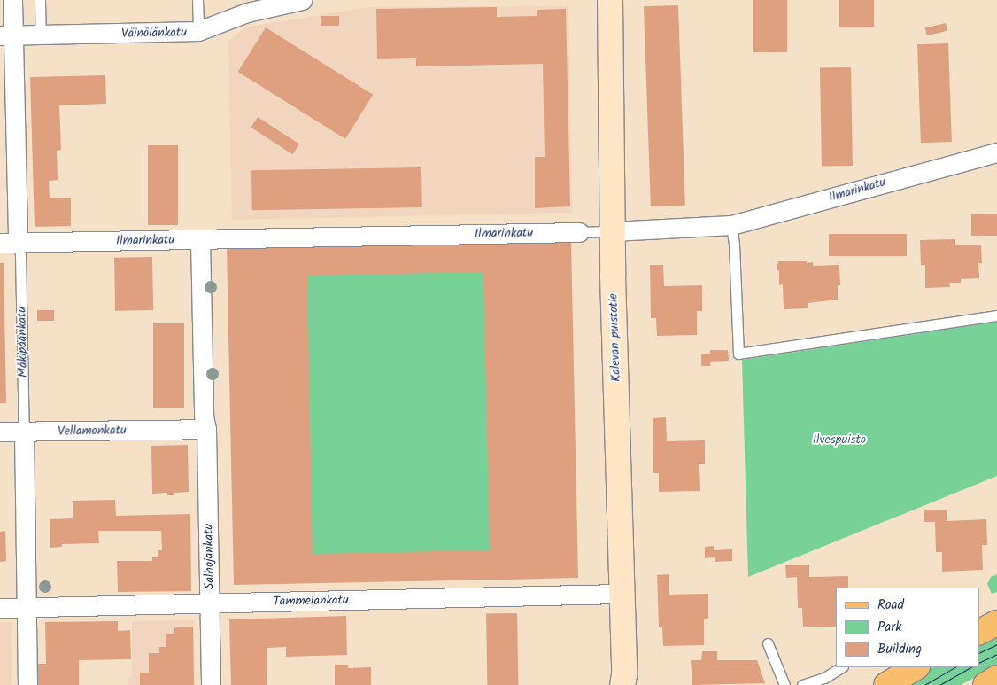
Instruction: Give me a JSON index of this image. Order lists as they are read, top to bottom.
{
  "streets": {
    "main road": ["Kalevan puistotie"],
    "street": [
      "Väinölänkatu",
      "Ilmarinkatu",
      "Mäkipäänkatu",
      "Vellamonkatu",
      "Salhojankatu",
      "Tammelankatu"
    ]
  },
  "crossings": [
    ["Väinölänkatu", "Mäkipäänkatu"],
    ["Ilmarinkatu", "Kalevan puistotie"],
    ["Ilmarinkatu", "Mäkipäänkatu"],
    ["Ilmarinkatu", "Salhojankatu"],
    ["Kalevan puistotie", "Tammelankatu"],
    ["Mäkipäänkatu", "Vellamonkatu"],
    ["Mäkipäänkatu", "Tammelankatu"],
    ["Vellamonkatu", "Salhojankatu"],
    ["Salhojankatu", "Tammelankatu"]
  ],
  "parks": ["Ilvespuisto"],
  "legend": ["Road", "Park", "Building"]
}
